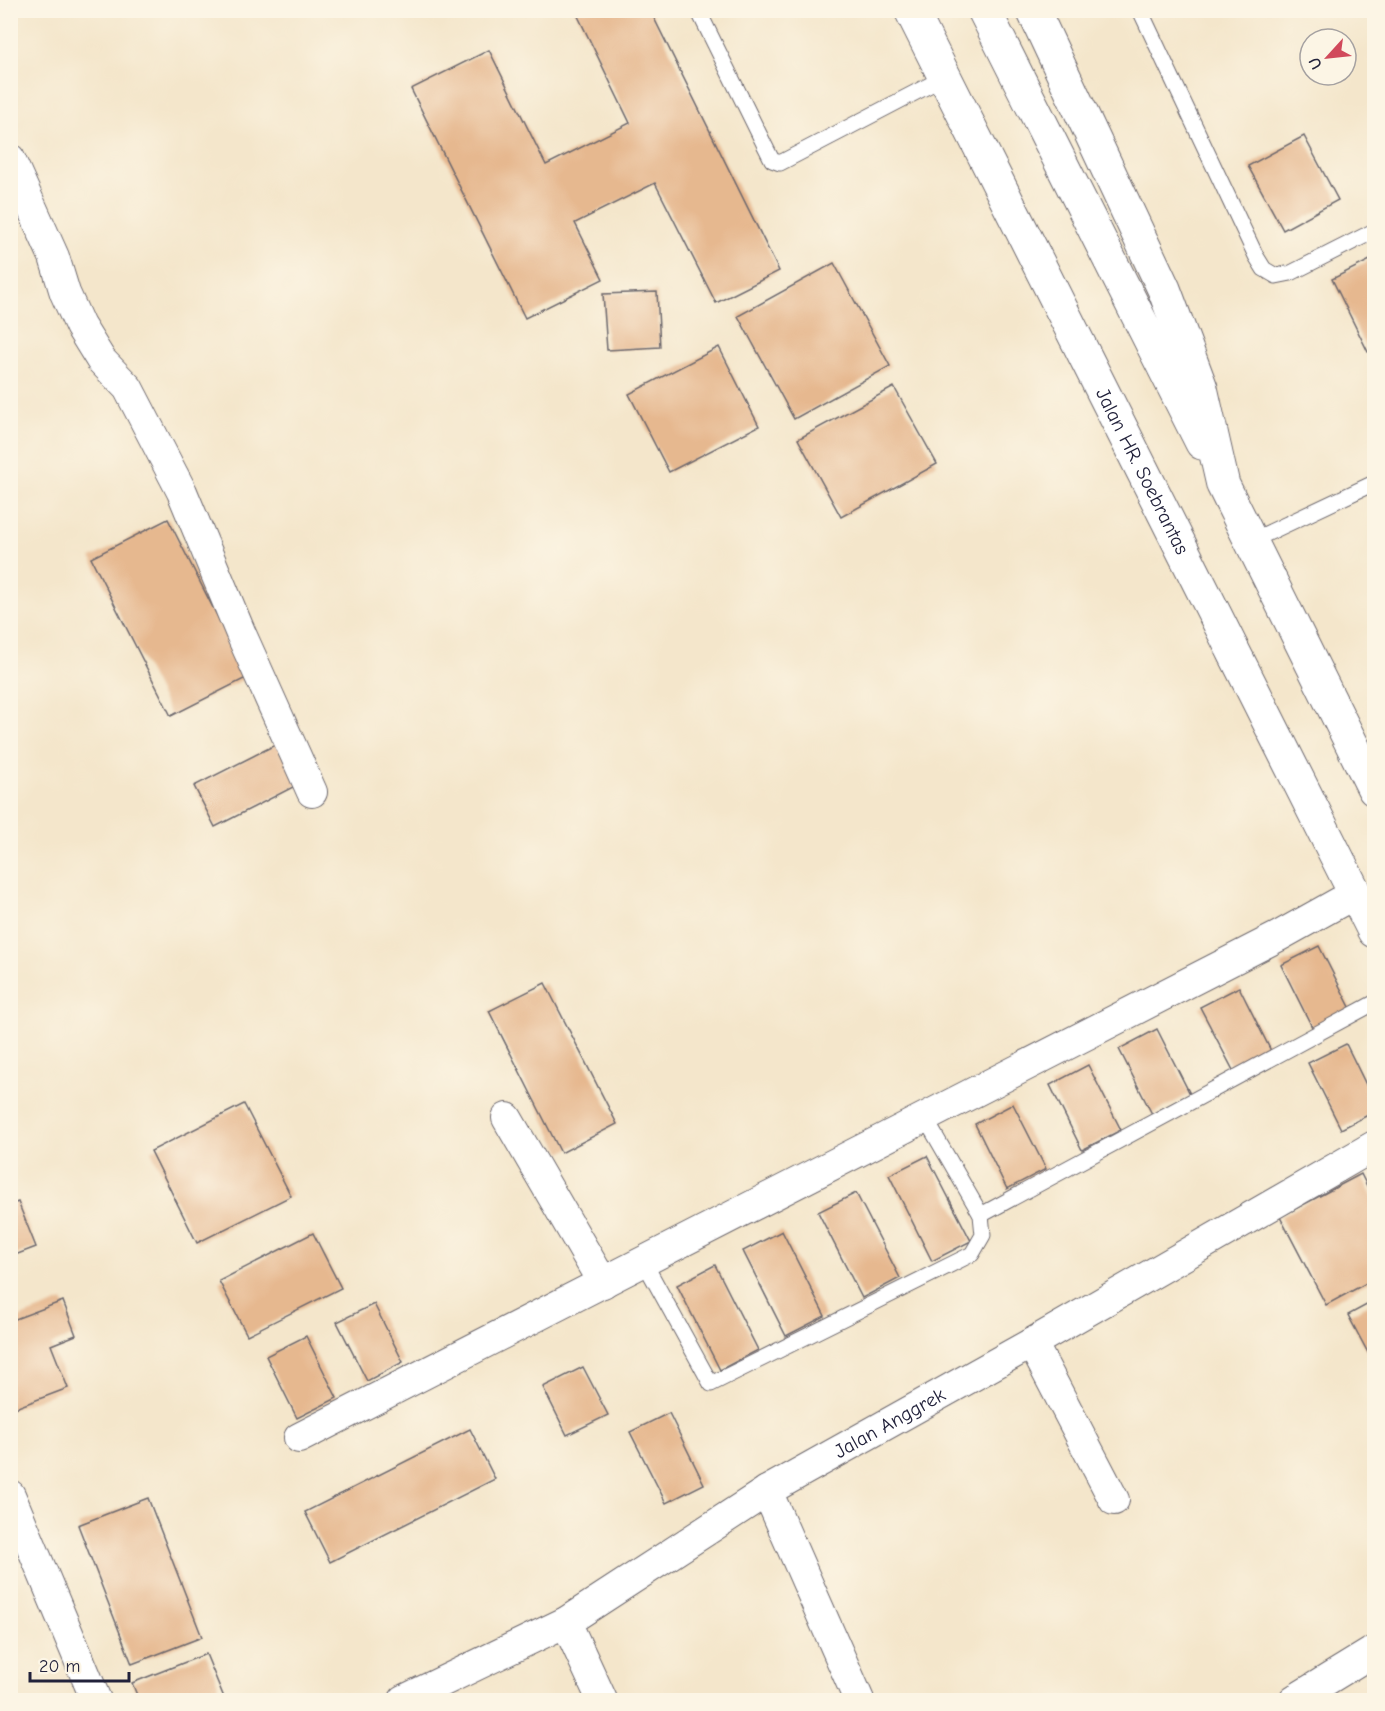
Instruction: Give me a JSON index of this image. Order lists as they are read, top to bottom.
{
  "streets": {
    "main road": ["Jalan HR. Soebrantas"],
    "street": ["Jalan Anggrek"]
  },
  "scale_bar": "20 m",
  "north": "bottom left"
}
